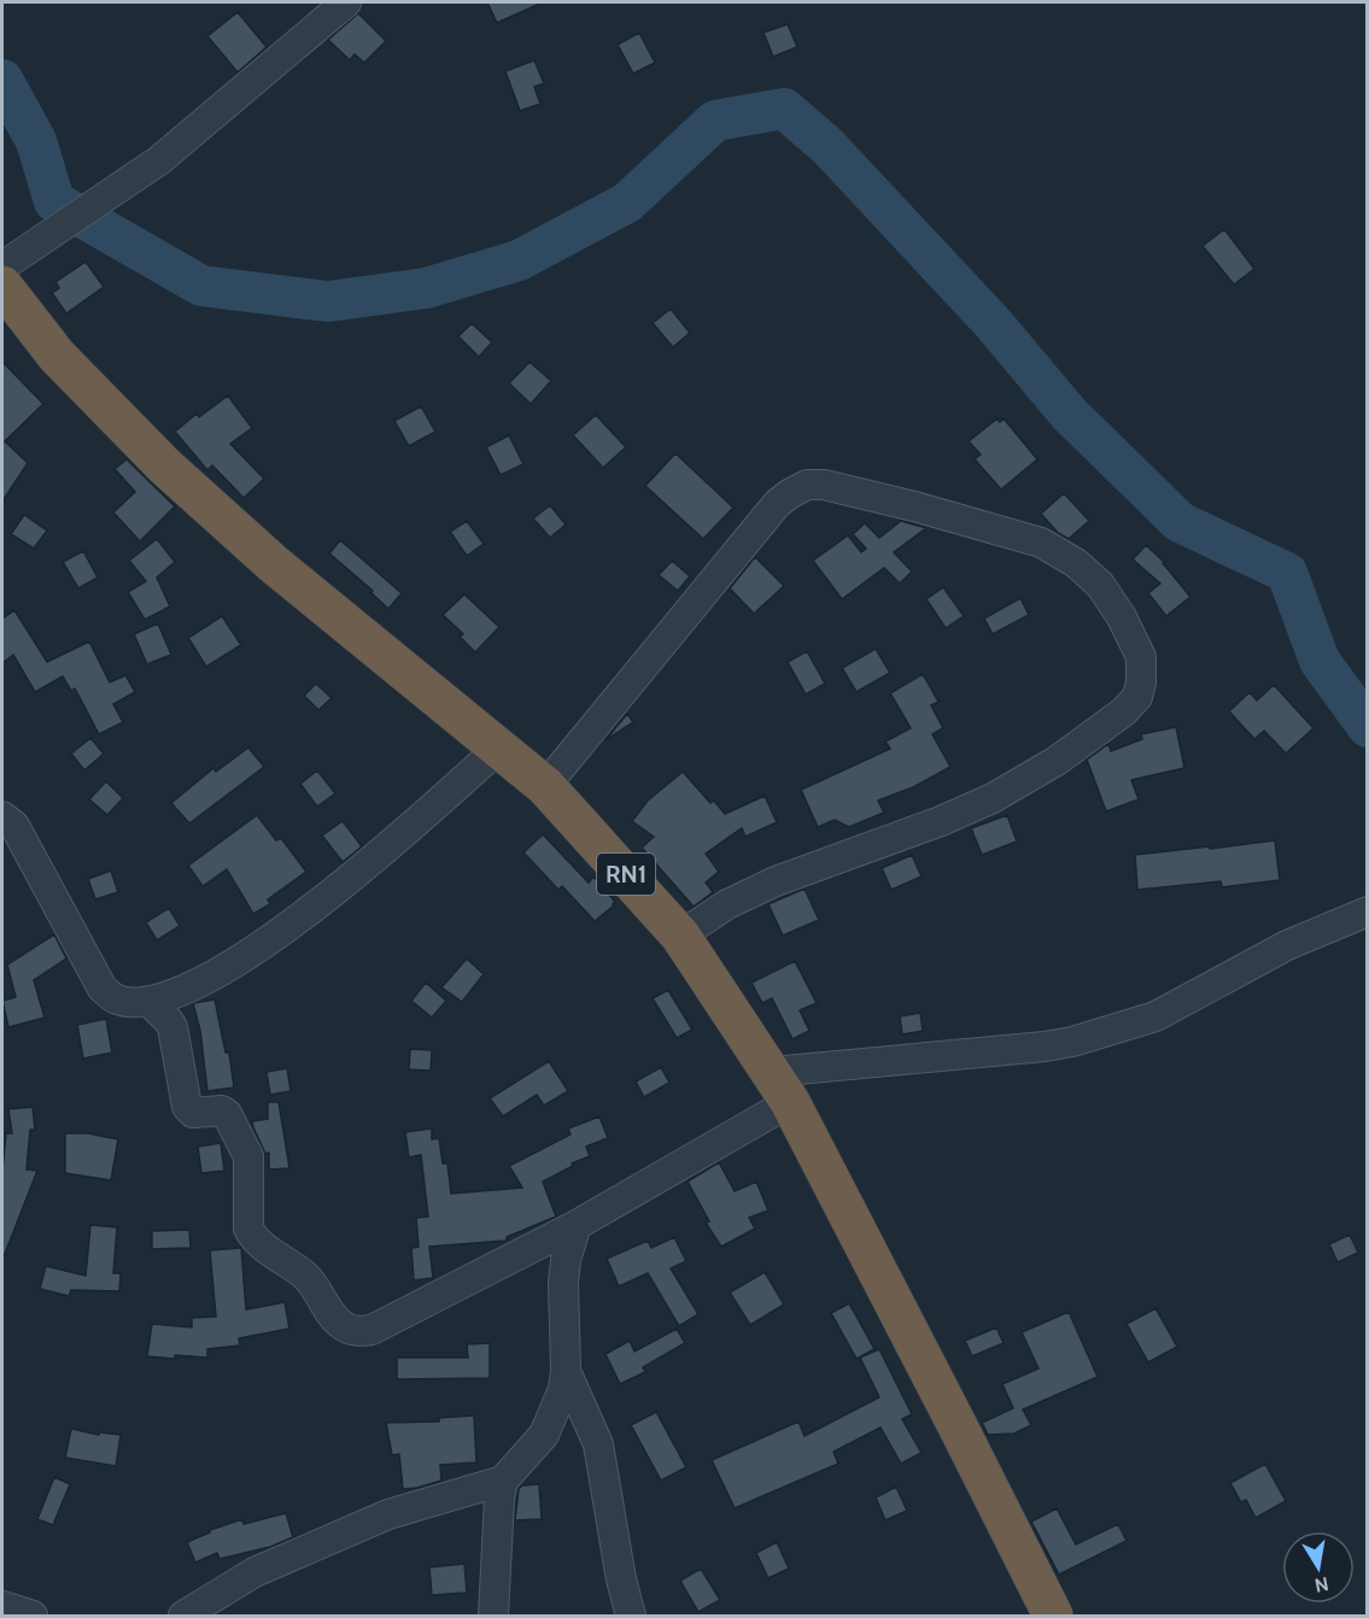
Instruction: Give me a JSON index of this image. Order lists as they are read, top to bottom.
{
  "streets": {
    "highway": ["RN1"]
  },
  "north": "bottom"
}
